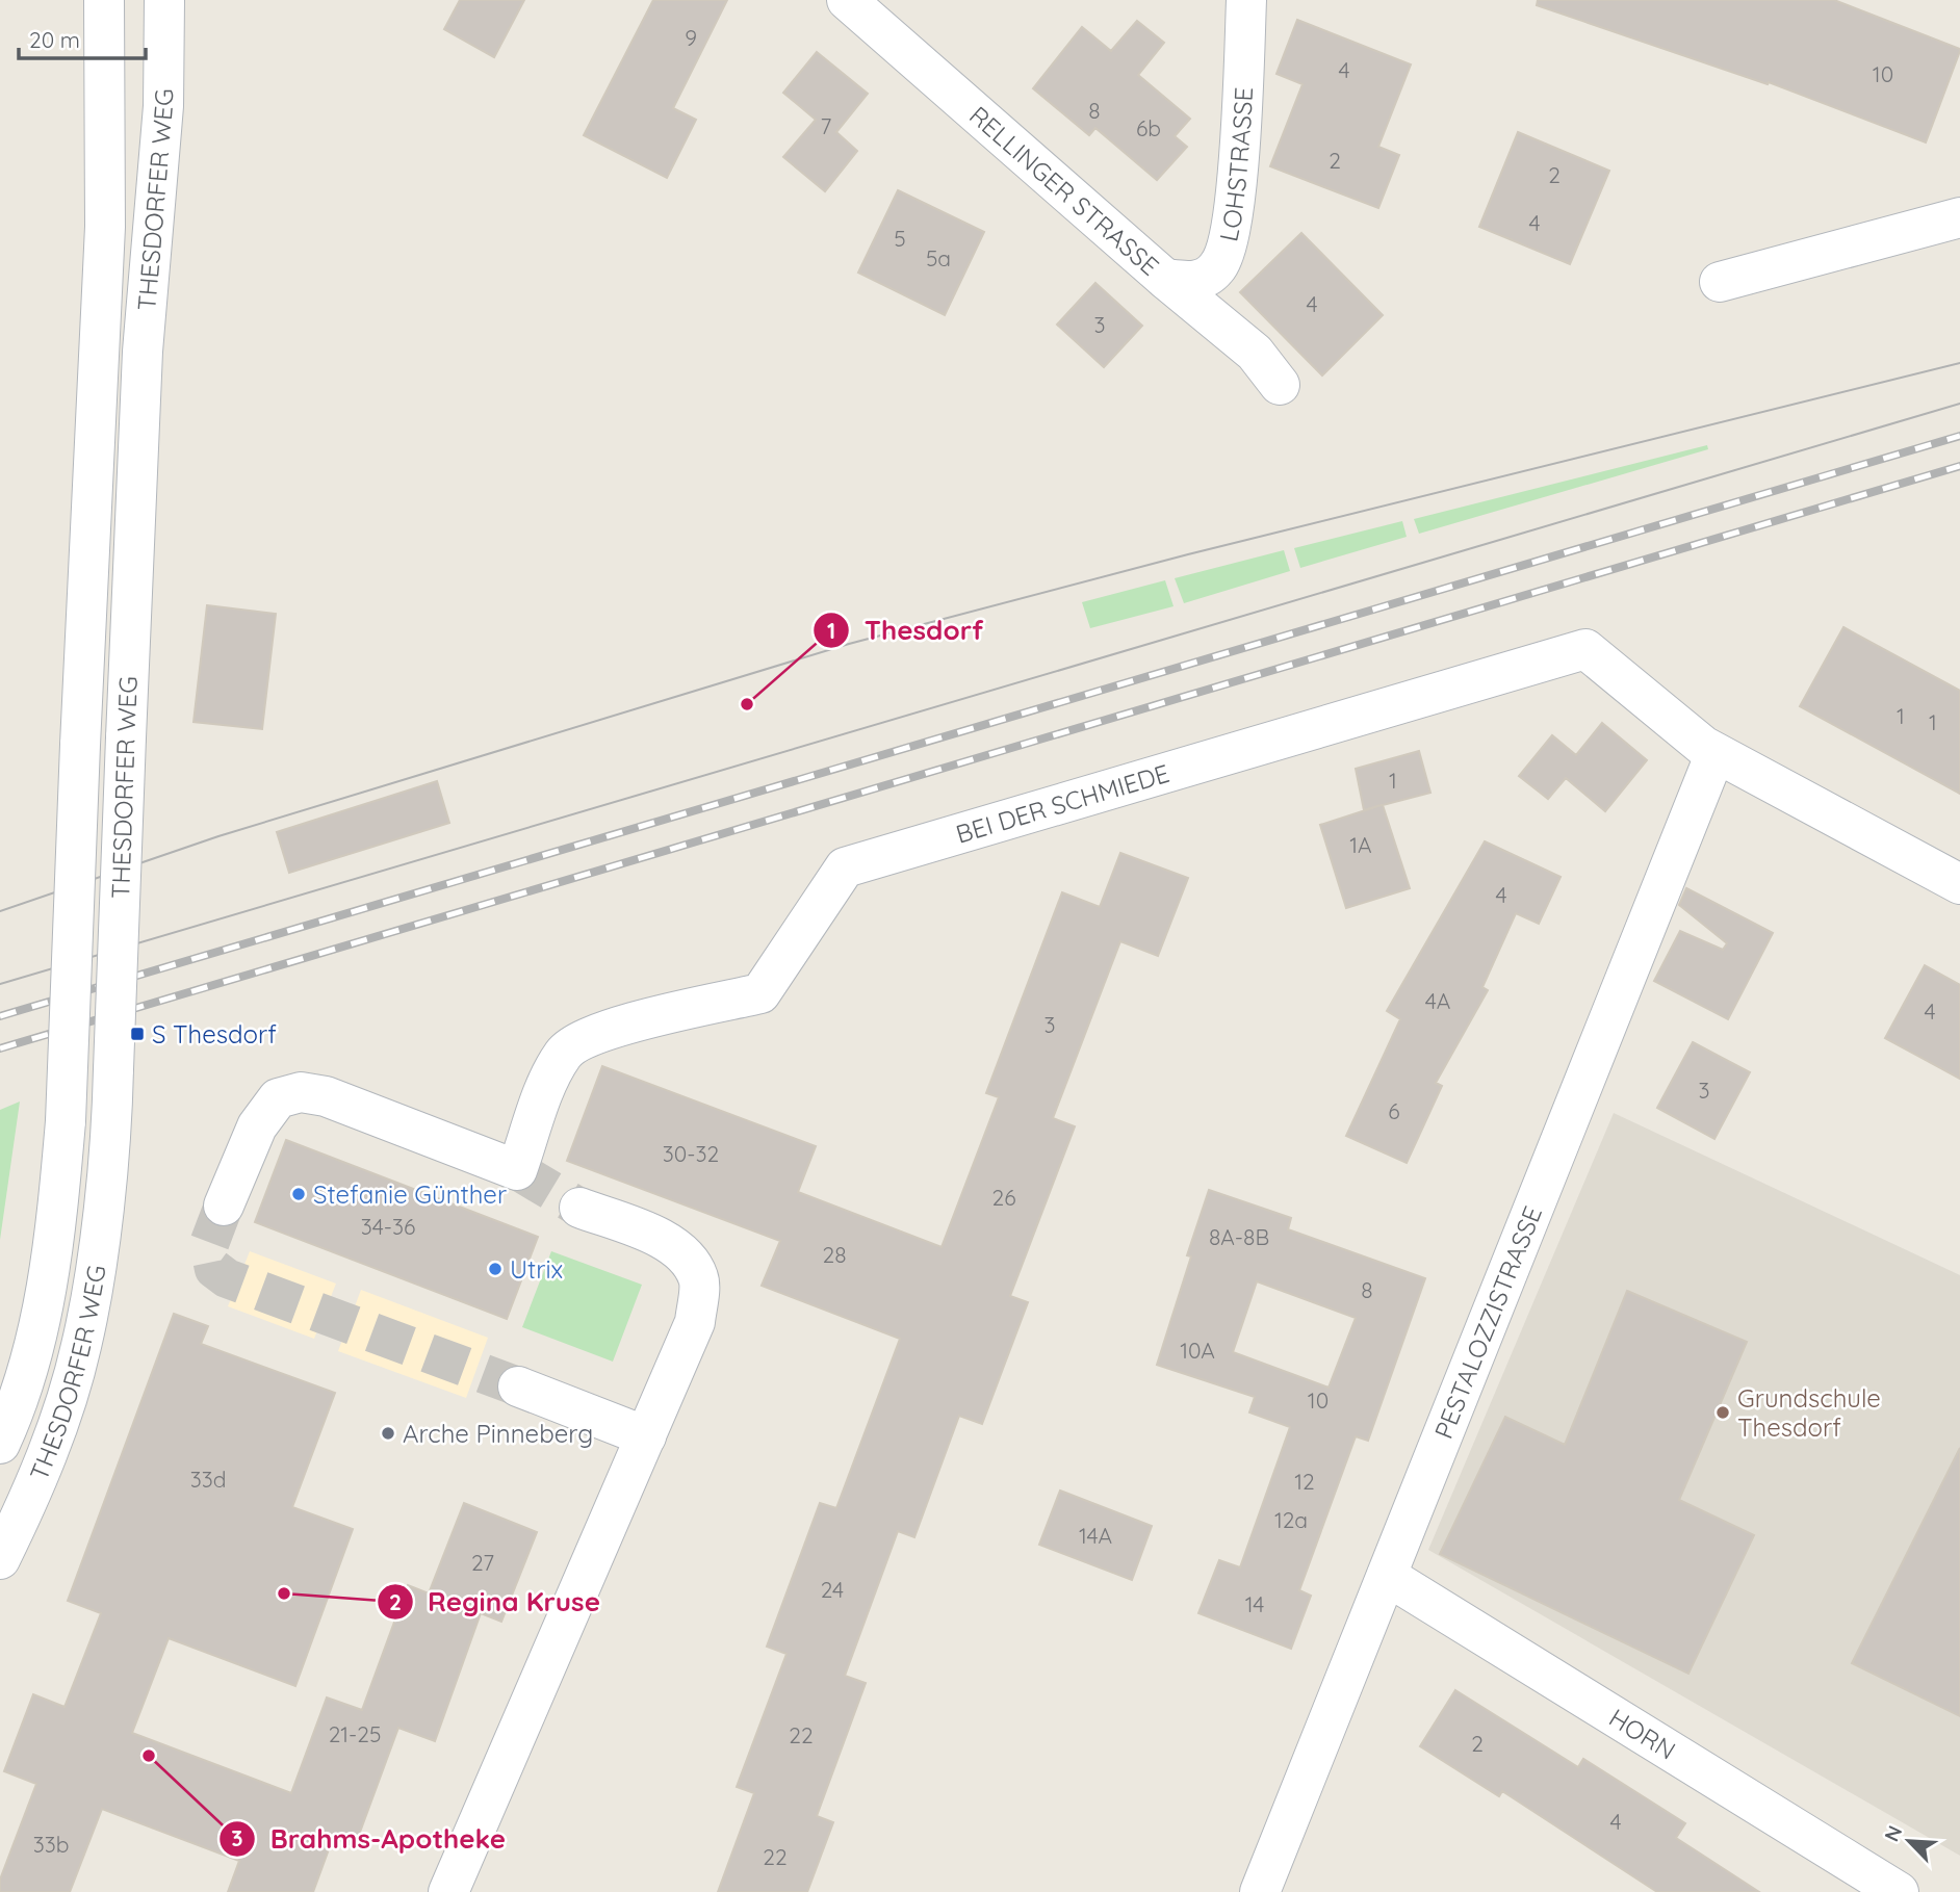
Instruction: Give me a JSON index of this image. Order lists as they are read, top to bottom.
{
  "streets": {
    "street": [
      "LOHSTRASSE",
      "RELLINGER STRASSE",
      "THESDORFER WEG",
      "BEI DER SCHMIEDE",
      "PESTALOZZISTRASSE",
      "HORN"
    ]
  },
  "crossings": [
    ["LOHSTRASSE", "RELLINGER STRASSE"],
    ["BEI DER SCHMIEDE", "PESTALOZZISTRASSE"],
    ["PESTALOZZISTRASSE", "HORN"]
  ],
  "places": {
    "other": [
      "Thesdorf",
      "Stefanie Günther",
      "Utrix",
      "Grundschule Thesdorf",
      "Arche Pinneberg",
      "Regina Kruse",
      "Brahms-Apotheke"
    ],
    "transit": ["S Thesdorf"]
  },
  "house_numbers": [
    "9",
    "4",
    "10",
    "8",
    "7",
    "6b",
    "2",
    "2",
    "4",
    "5",
    "5a",
    "4",
    "3",
    "1",
    "1",
    "1",
    "1A",
    "4",
    "4A",
    "4",
    "3",
    "3",
    "6",
    "30-32",
    "26",
    "34-36",
    "8A-8B",
    "28",
    "8",
    "10A",
    "10",
    "33d",
    "12",
    "12a",
    "14A",
    "27",
    "24",
    "14",
    "21-25",
    "22",
    "2",
    "4",
    "33b",
    "22"
  ],
  "scale_bar": "20 m",
  "north": "top left"
}
